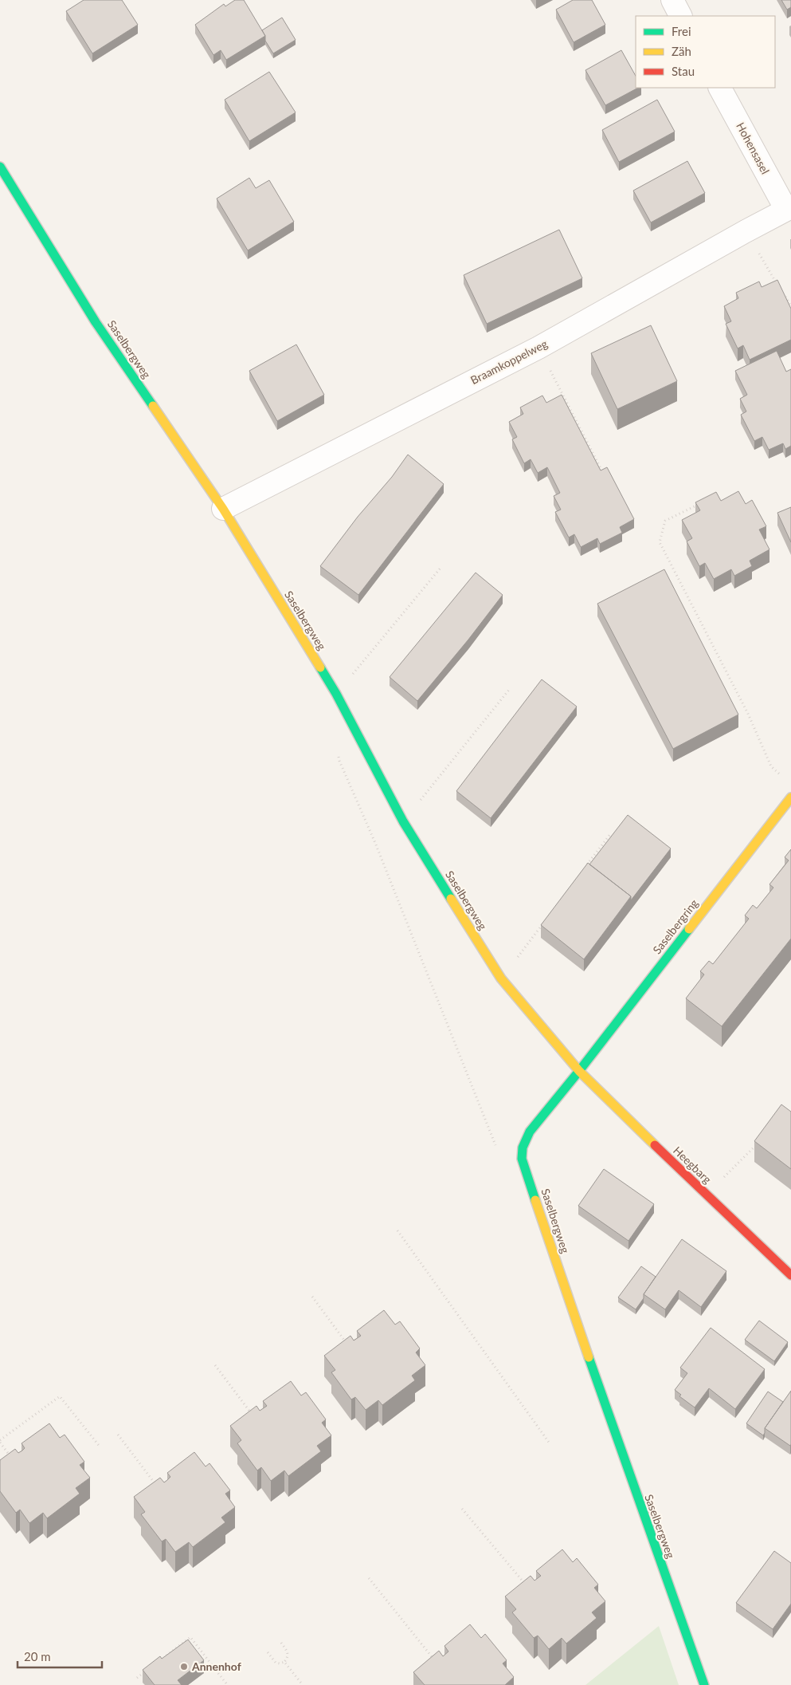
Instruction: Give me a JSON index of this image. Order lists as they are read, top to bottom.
{
  "streets": {
    "street": [
      "Hohensasel",
      "Saselbergweg",
      "Braamkoppelweg",
      "Saselbergring",
      "Heegbarg"
    ]
  },
  "crossings": [
    ["Hohensasel", "Braamkoppelweg"],
    ["Saselbergweg", "Braamkoppelweg"],
    ["Saselbergweg", "Saselbergring"],
    ["Saselbergweg", "Heegbarg"],
    ["Saselbergring", "Heegbarg"]
  ],
  "places": ["Annenhof"],
  "legend": ["Frei", "Zäh", "Stau"],
  "scale_bar": "20 m"
}
